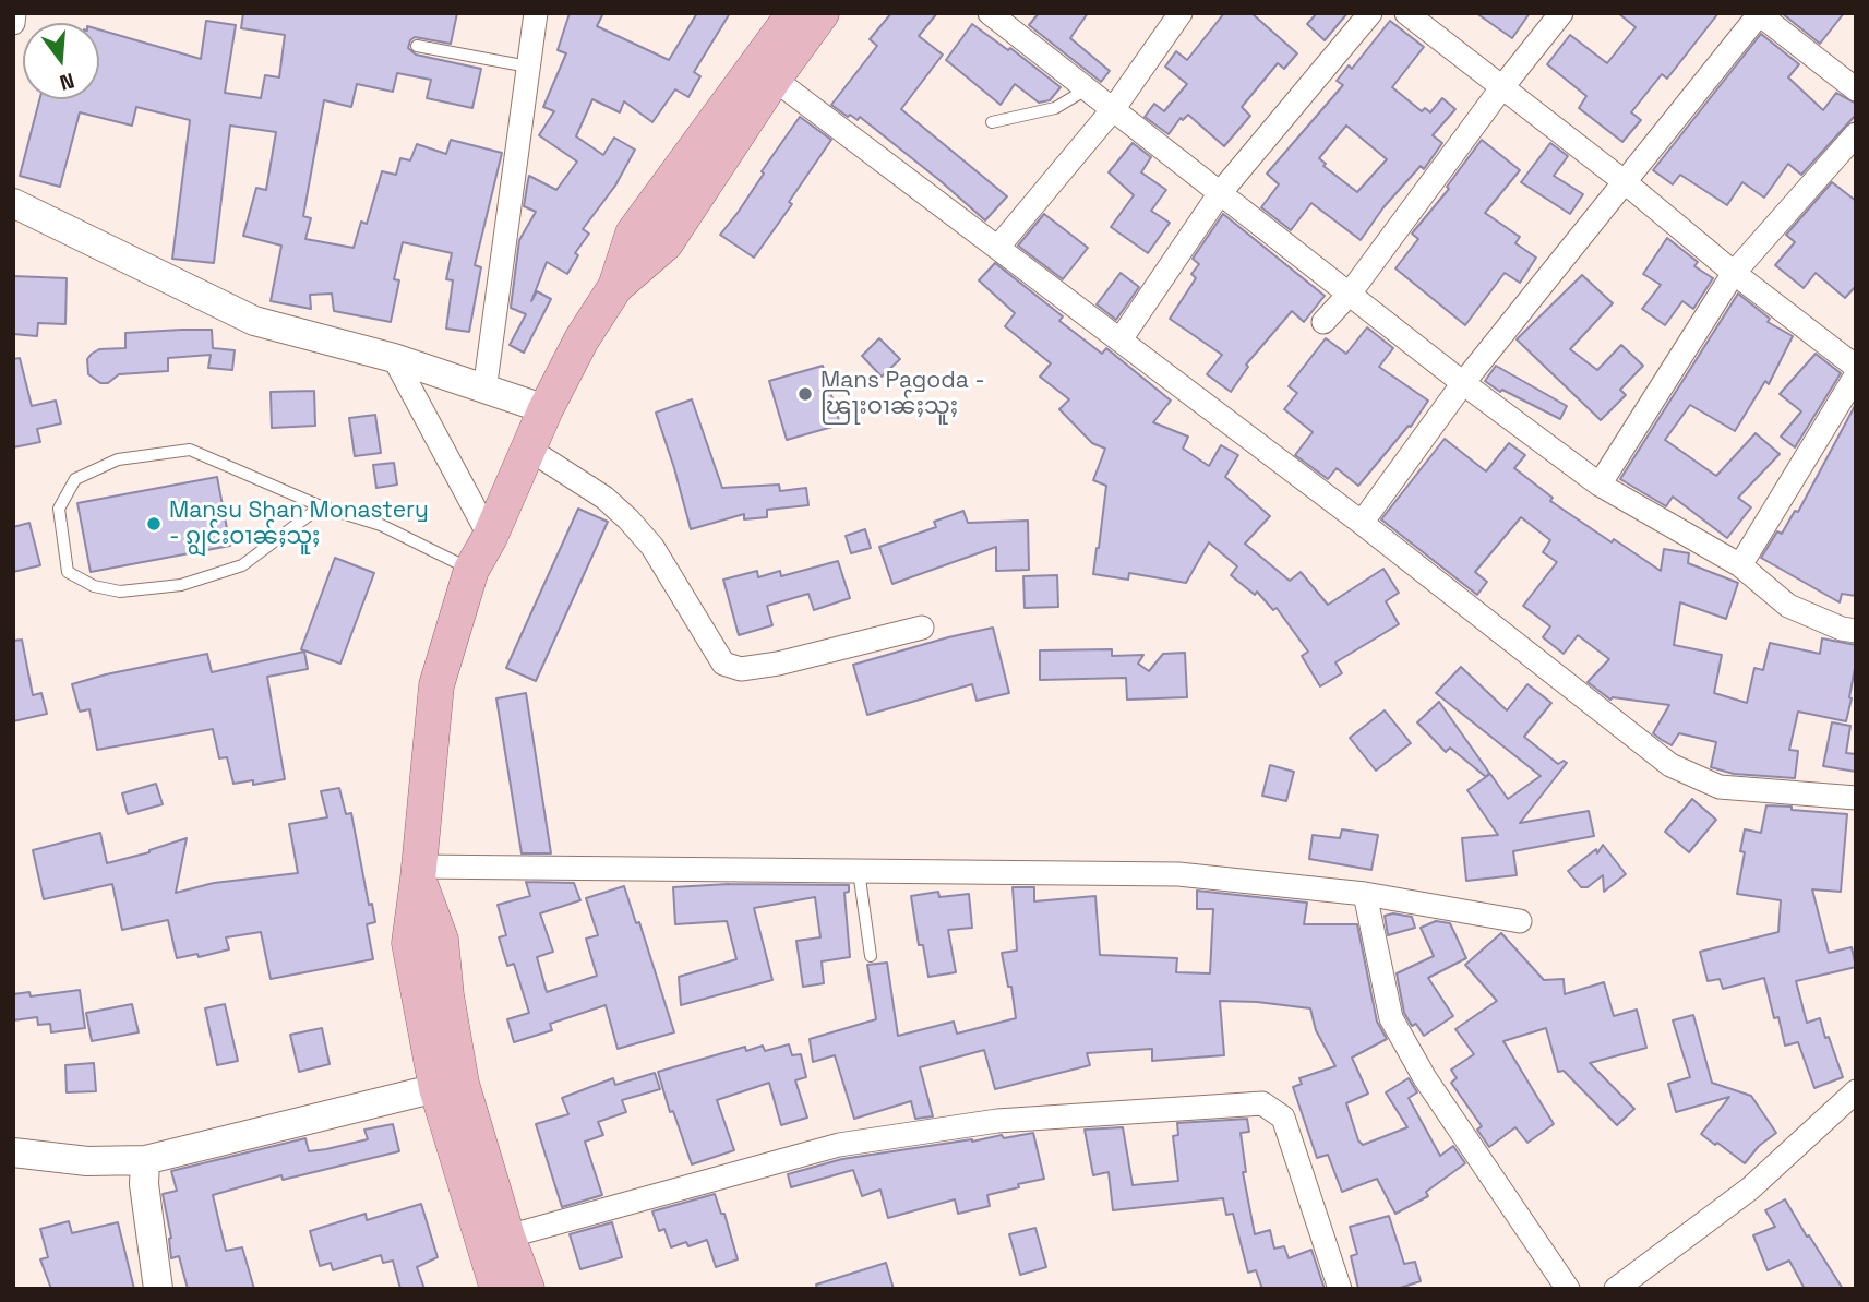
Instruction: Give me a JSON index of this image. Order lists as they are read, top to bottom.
{
  "places": ["Mans Pagoda - ၽြႃးဝၢၼ်ႈသူႈ", "Mansu Shan Monastery - ၵျွင်းဝၢၼ်ႈသူႈ"],
  "north": "bottom"
}
